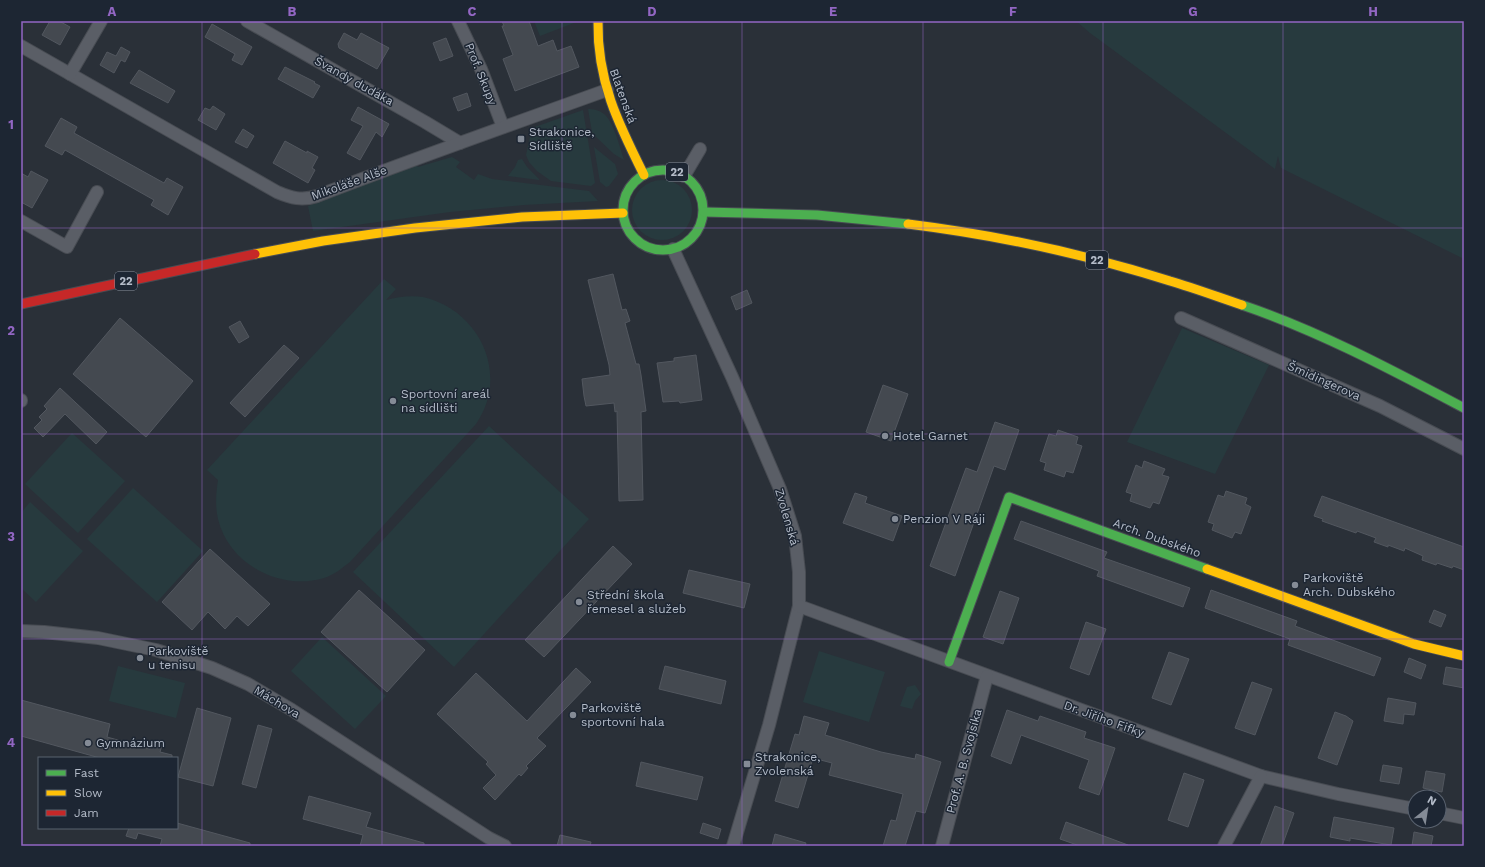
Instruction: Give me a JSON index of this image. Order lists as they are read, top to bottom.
{
  "streets": {
    "main road": ["Blatenská", "22", "Arch. Dubského"],
    "street": [
      "Prof. Skupy",
      "Švandy dudáka",
      "Mikoláše Alše",
      "Šmidingerova",
      "Zvolenská",
      "Máchova",
      "Dr. Jiřího Fifky",
      "Prof. A. B. Svojsíka"
    ]
  },
  "crossings": [
    ["Prof. Skupy", "Mikoláše Alše"],
    ["Švandy dudáka", "Mikoláše Alše"],
    ["Blatenská", "22"],
    ["Blatenská", "Mikoláše Alše"],
    ["Blatenská", "Zvolenská"],
    ["22", "Zvolenská"],
    ["Zvolenská", "Dr. Jiřího Fifky"],
    ["Arch. Dubského", "Dr. Jiřího Fifky"],
    ["Dr. Jiřího Fifky", "Prof. A. B. Svojsíka"]
  ],
  "places": {
    "transit": ["Strakonice, Sídliště", "Strakonice, Zvolenská"],
    "other": [
      "Sportovní areál na sídlišti",
      "Hotel Garnet",
      "Penzion V Ráji",
      "Parkoviště Arch. Dubského",
      "Střední škola řemesel a služeb",
      "Parkoviště u tenisu",
      "Parkoviště sportovní hala",
      "Gymnázium"
    ]
  },
  "legend": ["Fast", "Slow", "Jam"],
  "north": "top right",
  "grid": {
    "columns": [
      "A",
      "B",
      "C",
      "D",
      "E",
      "F",
      "G",
      "H"
    ],
    "rows": [
      "1",
      "2",
      "3",
      "4"
    ]
  }
}
